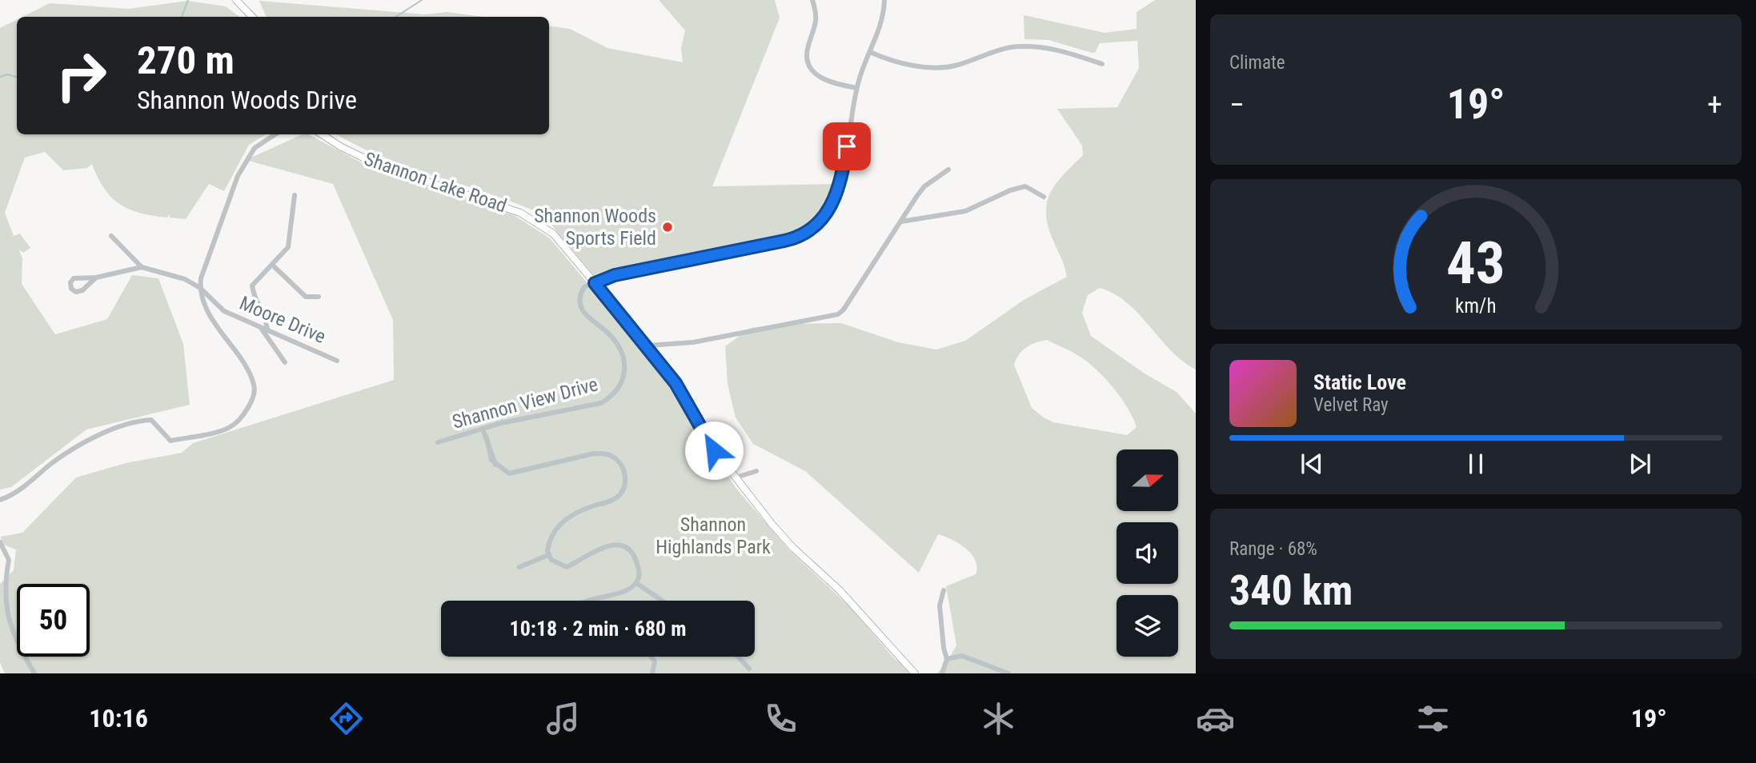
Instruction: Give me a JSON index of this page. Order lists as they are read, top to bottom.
{
  "streets": {
    "main road": ["Shannon Lake Road"],
    "street": ["Moore Drive", "Shannon View Drive"]
  },
  "crossings": [
    ["Shannon Lake Road", "Shannon View Drive"]
  ],
  "parks": ["Shannon Highlands Park"],
  "places": ["Shannon Woods Sports Field"],
  "north": "right",
  "page": {
    "tile": [
      "Climate",
      ["Range · 68%", "340 km"]
    ],
    "turn": ["270 m", "Shannon Woods Drive"],
    "heat": ["−", "19°", "+"],
    "song": ["Static Love", "Velvet Ray"],
    "limit": "50",
    "trip": "10:18 · 2 min · 680 m",
    "tabs": ["10:16", "19°"],
    "gauge": ["43", "km/h"]
  }
}
